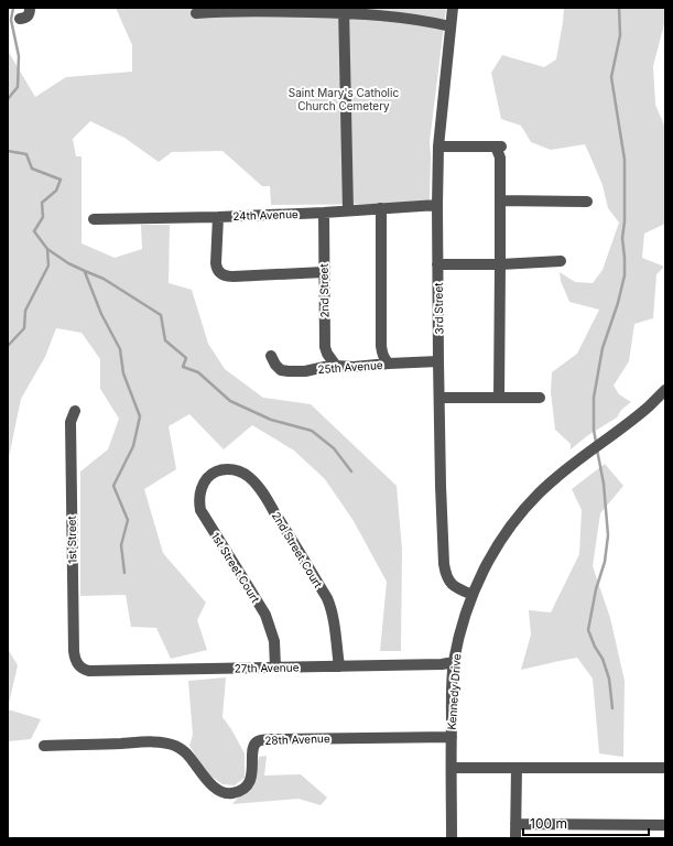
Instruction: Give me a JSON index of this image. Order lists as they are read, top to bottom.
{
  "streets": {
    "street": [
      "24th Avenue",
      "2nd Street",
      "3rd Street",
      "25th Avenue",
      "1st Street",
      "2nd Street Court",
      "1st Street Court",
      "27th Avenue",
      "Kennedy Drive",
      "28th Avenue"
    ]
  },
  "crossings": [
    ["24th Avenue", "2nd Street"],
    ["24th Avenue", "3rd Street"],
    ["2nd Street", "25th Avenue"],
    ["3rd Street", "25th Avenue"],
    ["3rd Street", "Kennedy Drive"],
    ["1st Street", "27th Avenue"],
    ["2nd Street Court", "1st Street Court"],
    ["2nd Street Court", "27th Avenue"],
    ["1st Street Court", "27th Avenue"],
    ["27th Avenue", "Kennedy Drive"],
    ["Kennedy Drive", "28th Avenue"]
  ],
  "parks": ["Saint Mary's Catholic Church Cemetery"],
  "scale_bar": "100 m"
}
